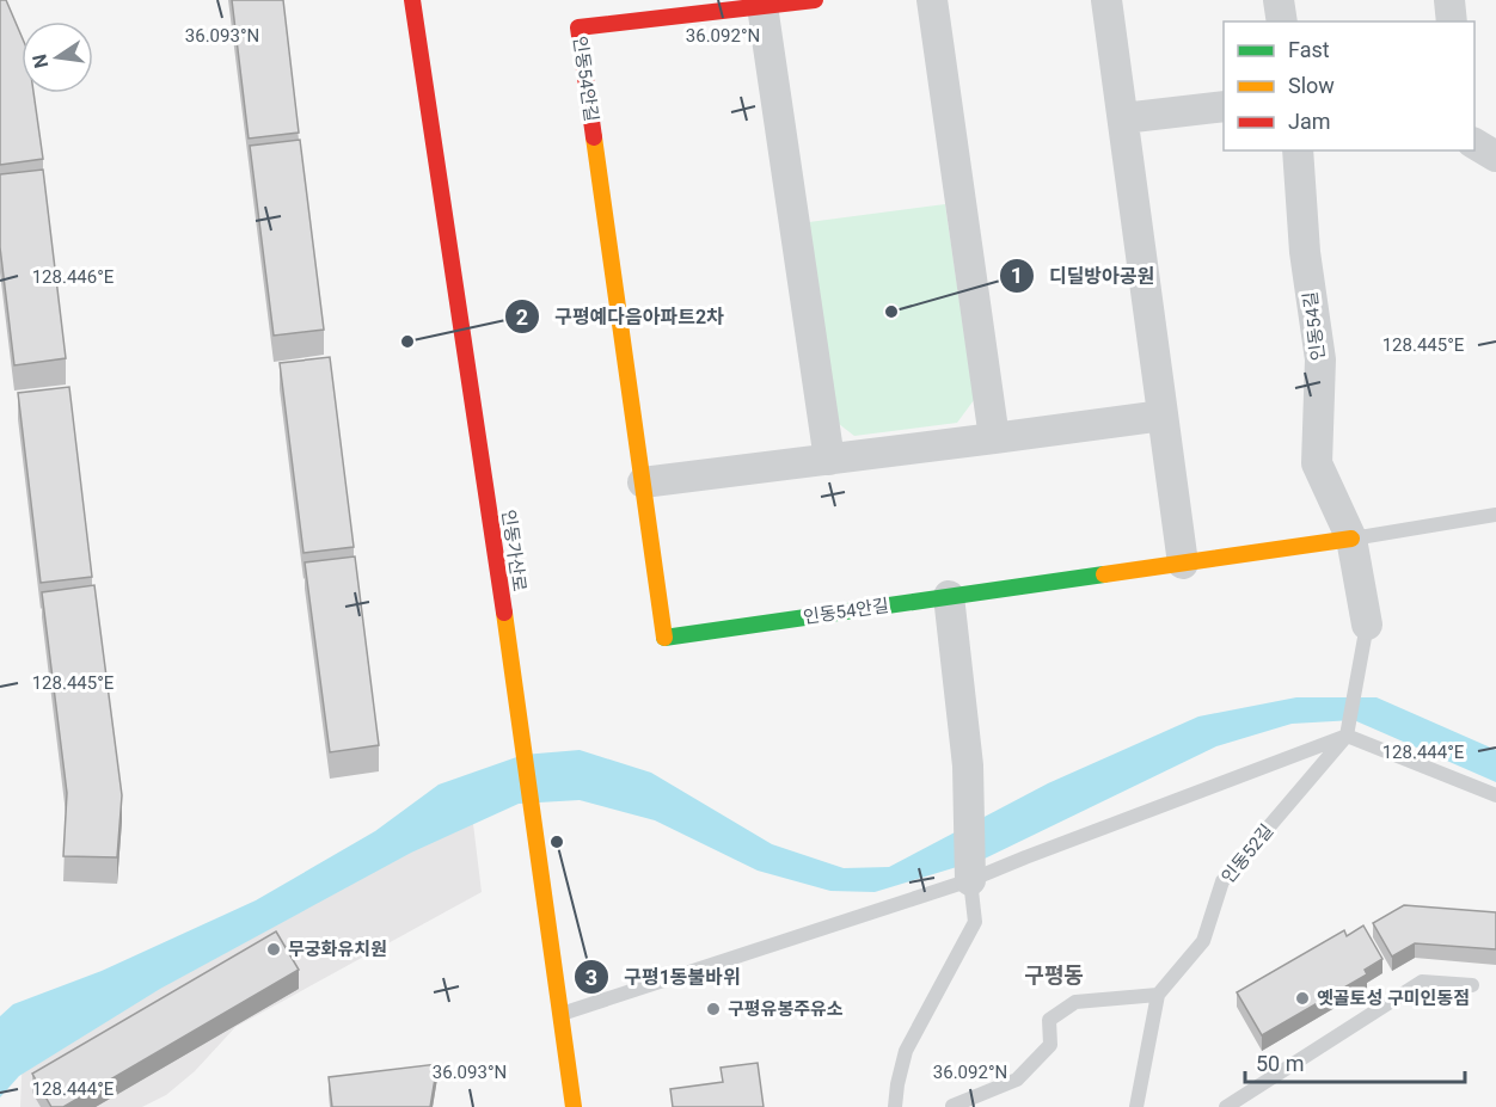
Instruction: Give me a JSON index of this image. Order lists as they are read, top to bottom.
{
  "streets": {
    "street": ["인동54안길", "인동54길", "인동가산로"],
    "lane": ["인동52길"]
  },
  "crossings": [
    ["인동54안길", "인동54길"]
  ],
  "districts": ["구평동"],
  "places": [
    "디딜방아공원",
    "구평예다음아파트2차",
    "구평1동불바위",
    "무궁화유치원",
    "옛골토성 구미인동점",
    "구평유봉주유소"
  ],
  "legend": ["Fast", "Slow", "Jam"],
  "scale_bar": "50 m",
  "north": "left",
  "coordinates": [
    "36.093°N",
    "36.092°N",
    "128.446°E",
    "128.445°E",
    "128.444°E"
  ]
}
